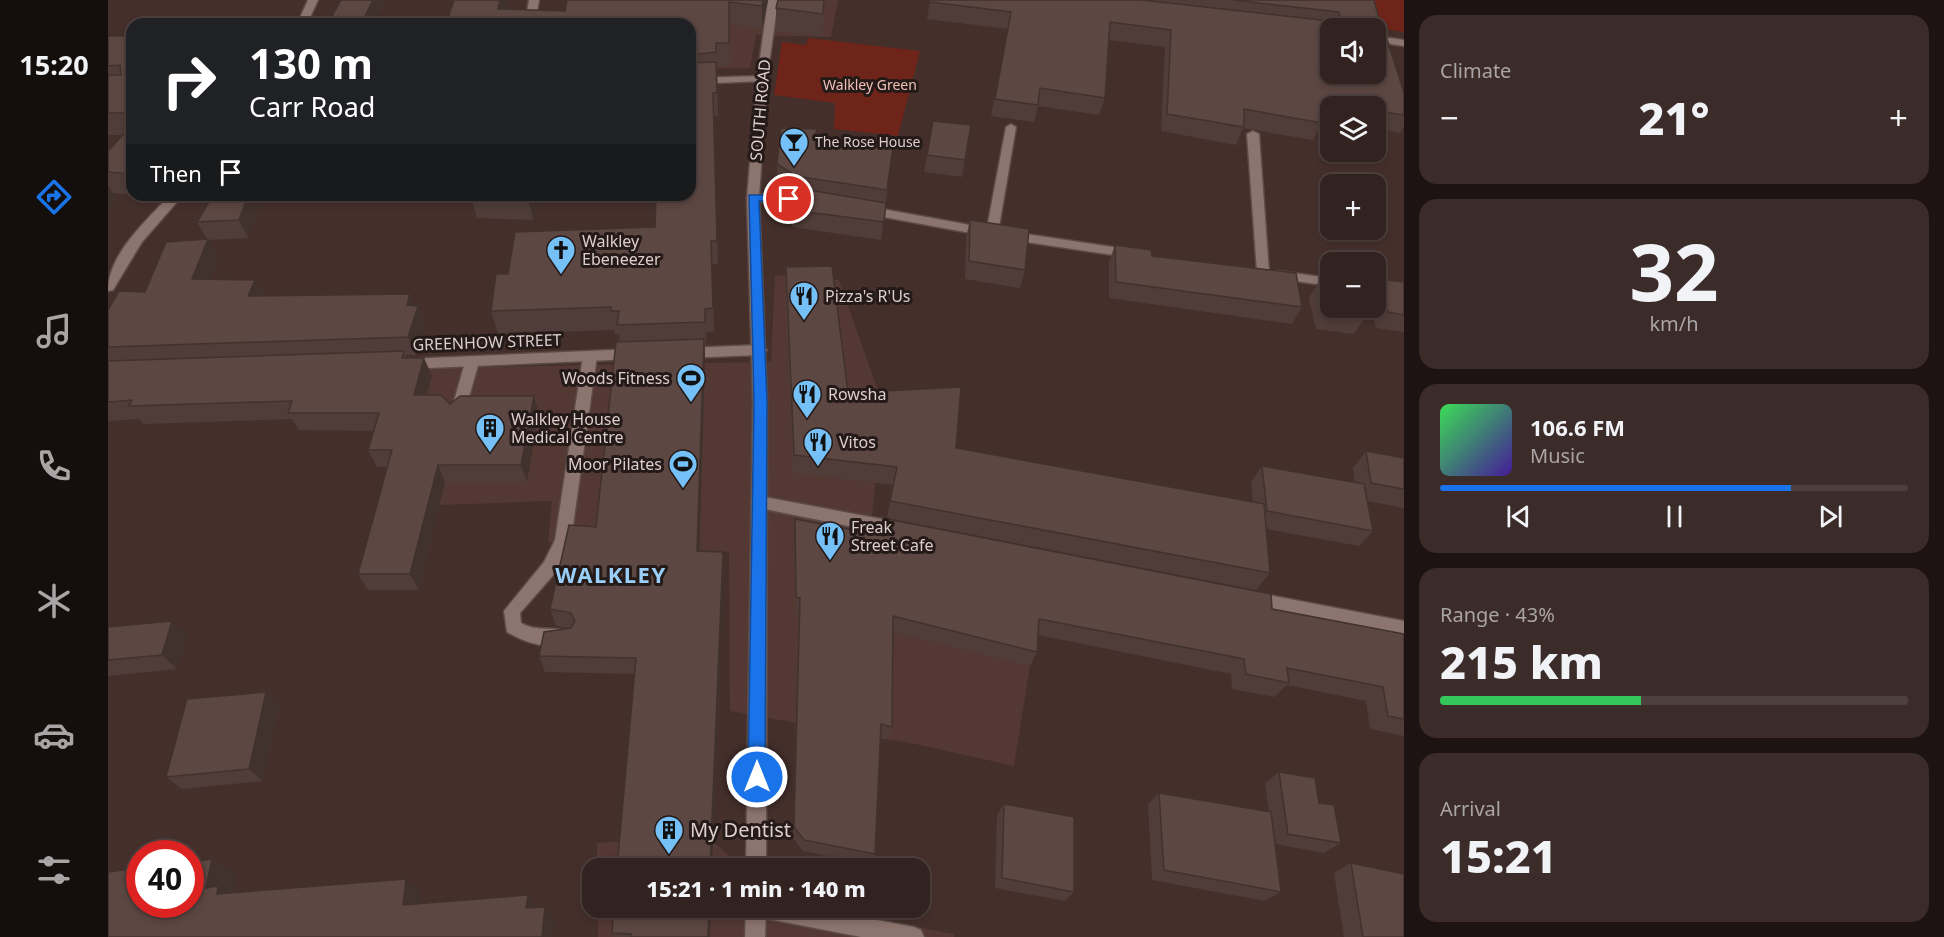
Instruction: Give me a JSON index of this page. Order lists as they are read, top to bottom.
{
  "streets": {
    "street": ["SOUTH ROAD", "GREENHOW STREET"]
  },
  "districts": ["WALKLEY"],
  "parks": ["Walkley Green"],
  "places": {
    "bar": ["The Rose House"],
    "church": ["Walkley Ebeneezer"],
    "restaurant": [
      "Pizza's R'Us",
      "Rowsha",
      "Vitos",
      "Freak Street Cafe"
    ],
    "sports": ["Woods Fitness", "Moor Pilates"],
    "building": ["Walkley House Medical Centre", "My Dentist"]
  },
  "page": {
    "tabs": "15:20",
    "tile": [
      "Climate",
      ["32", "km/h"],
      ["Range · 43%", "215 km"],
      ["Arrival", "15:21"]
    ],
    "map_buttons": ["+", "−"],
    "turn": ["130 m", "Carr Road"],
    "heat": ["−", "21°", "+"],
    "then": "Then",
    "song": ["106.6 FM", "Music"],
    "limit": "40",
    "trip": "15:21 · 1 min · 140 m"
  }
}
